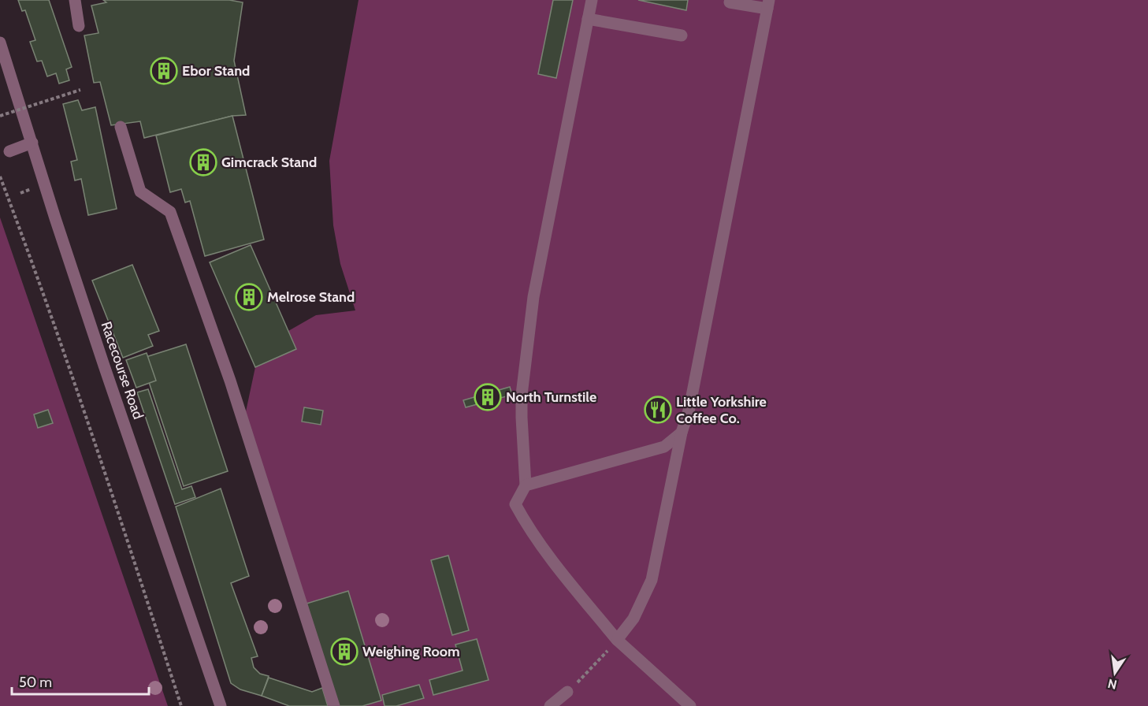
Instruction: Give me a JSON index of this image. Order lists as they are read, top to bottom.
{
  "streets": {
    "lane": ["Racecourse Road"]
  },
  "places": {
    "building": [
      "Ebor Stand",
      "Gimcrack Stand",
      "Melrose Stand",
      "North Turnstile",
      "Weighing Room"
    ],
    "restaurant": ["Little Yorkshire Coffee Co."]
  },
  "scale_bar": "50 m",
  "north": "bottom"
}
